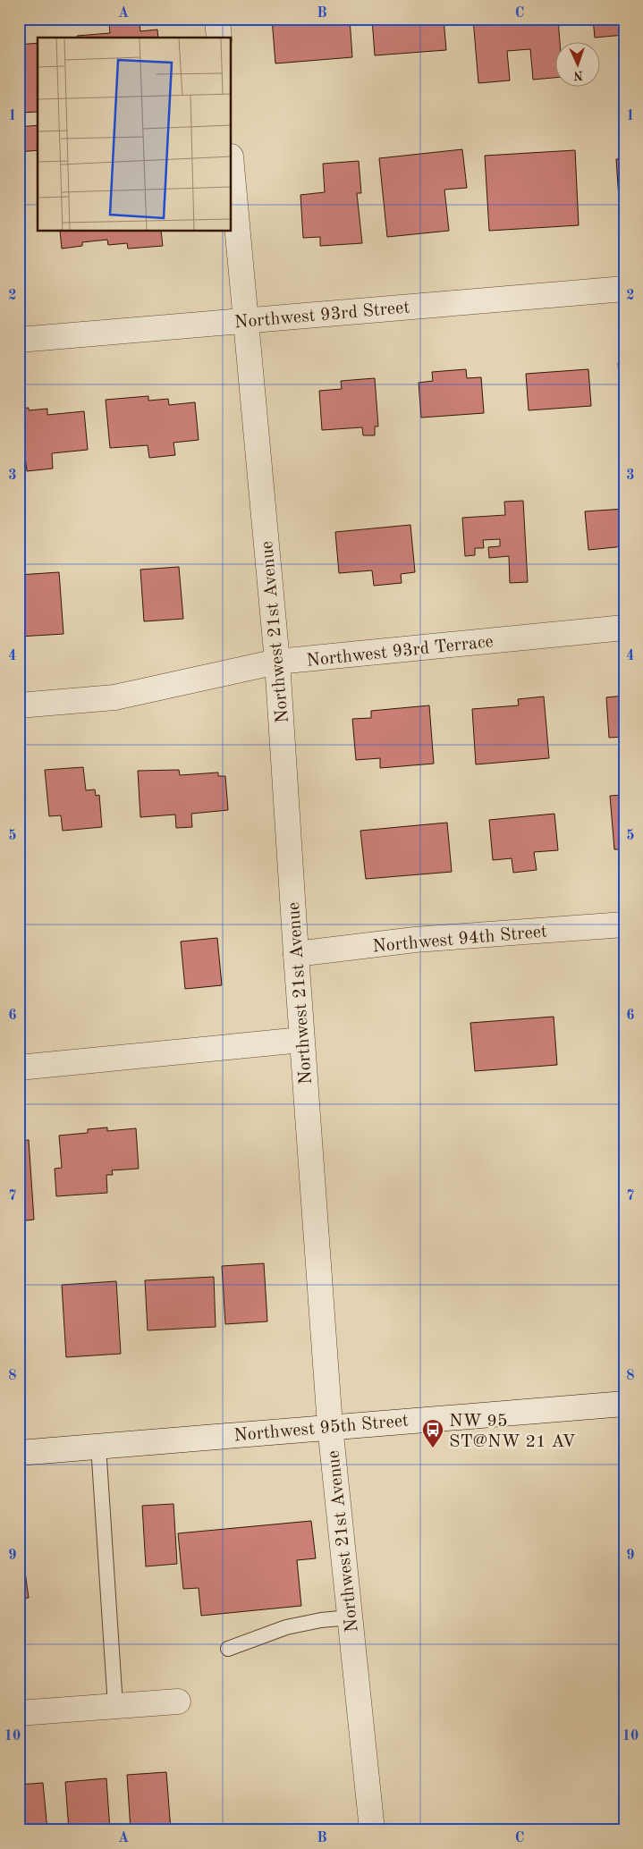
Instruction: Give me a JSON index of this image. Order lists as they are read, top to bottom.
{
  "streets": {
    "street": [
      "Northwest 93rd Street",
      "Northwest 21st Avenue",
      "Northwest 93rd Terrace",
      "Northwest 94th Street",
      "Northwest 95th Street"
    ]
  },
  "crossings": [
    ["Northwest 93rd Street", "Northwest 21st Avenue"],
    ["Northwest 21st Avenue", "Northwest 93rd Terrace"],
    ["Northwest 21st Avenue", "Northwest 94th Street"],
    ["Northwest 21st Avenue", "Northwest 95th Street"]
  ],
  "places": {
    "bus stop": ["NW 95 ST@NW 21 AV"]
  },
  "north": "bottom",
  "grid": {
    "columns": ["A", "B", "C"],
    "rows": [
      "1",
      "2",
      "3",
      "4",
      "5",
      "6",
      "7",
      "8",
      "9",
      "10"
    ]
  }
}
